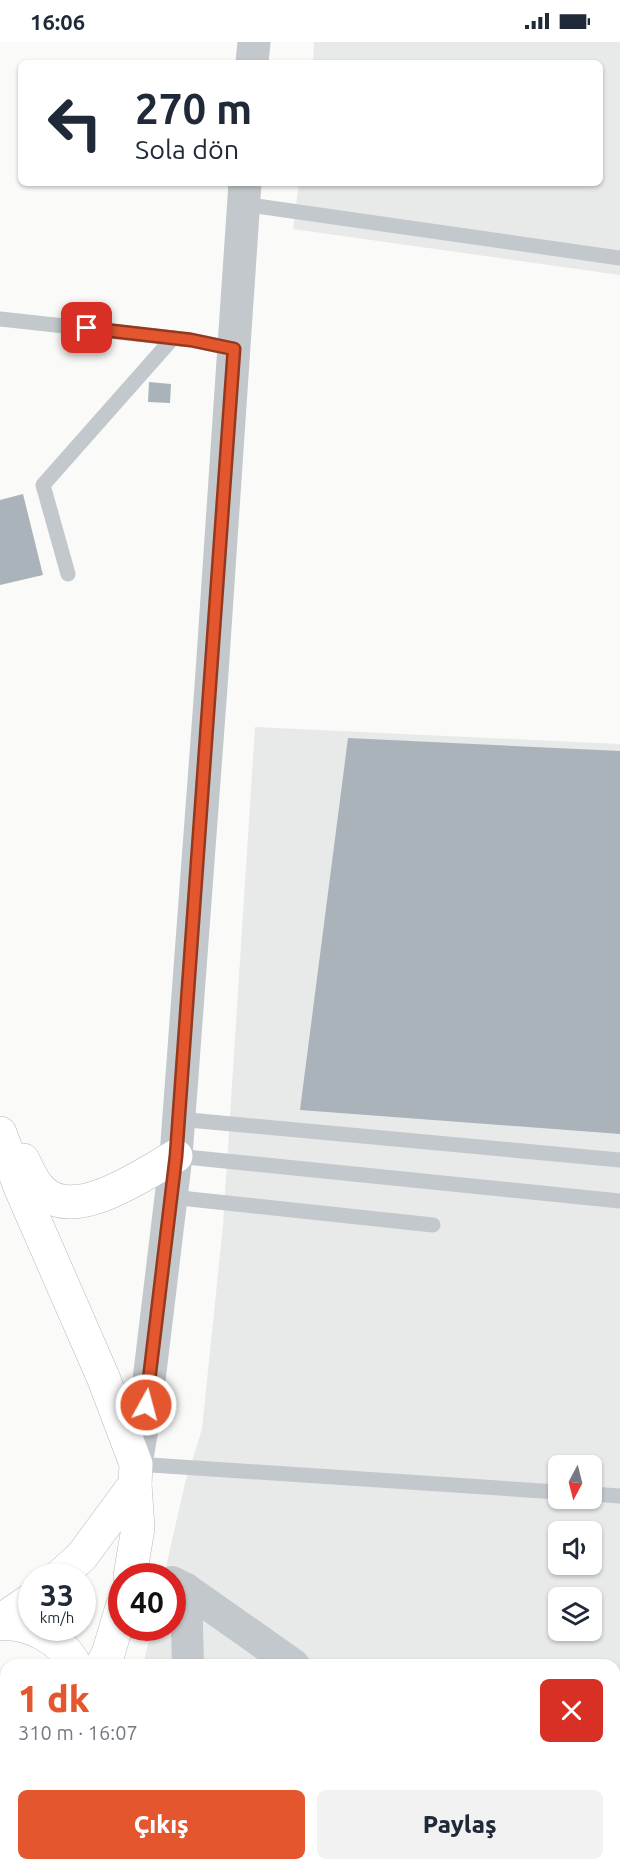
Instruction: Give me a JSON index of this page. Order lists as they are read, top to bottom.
{
  "north": "bottom",
  "page": {
    "status": "16:06",
    "turn": ["270 m", "Sola dön"],
    "speed": "33 km/h",
    "limit": "40",
    "heading": ["1 dk", "310 m · 16:07"],
    "buttons": ["Çıkış", "Paylaş"]
  }
}
